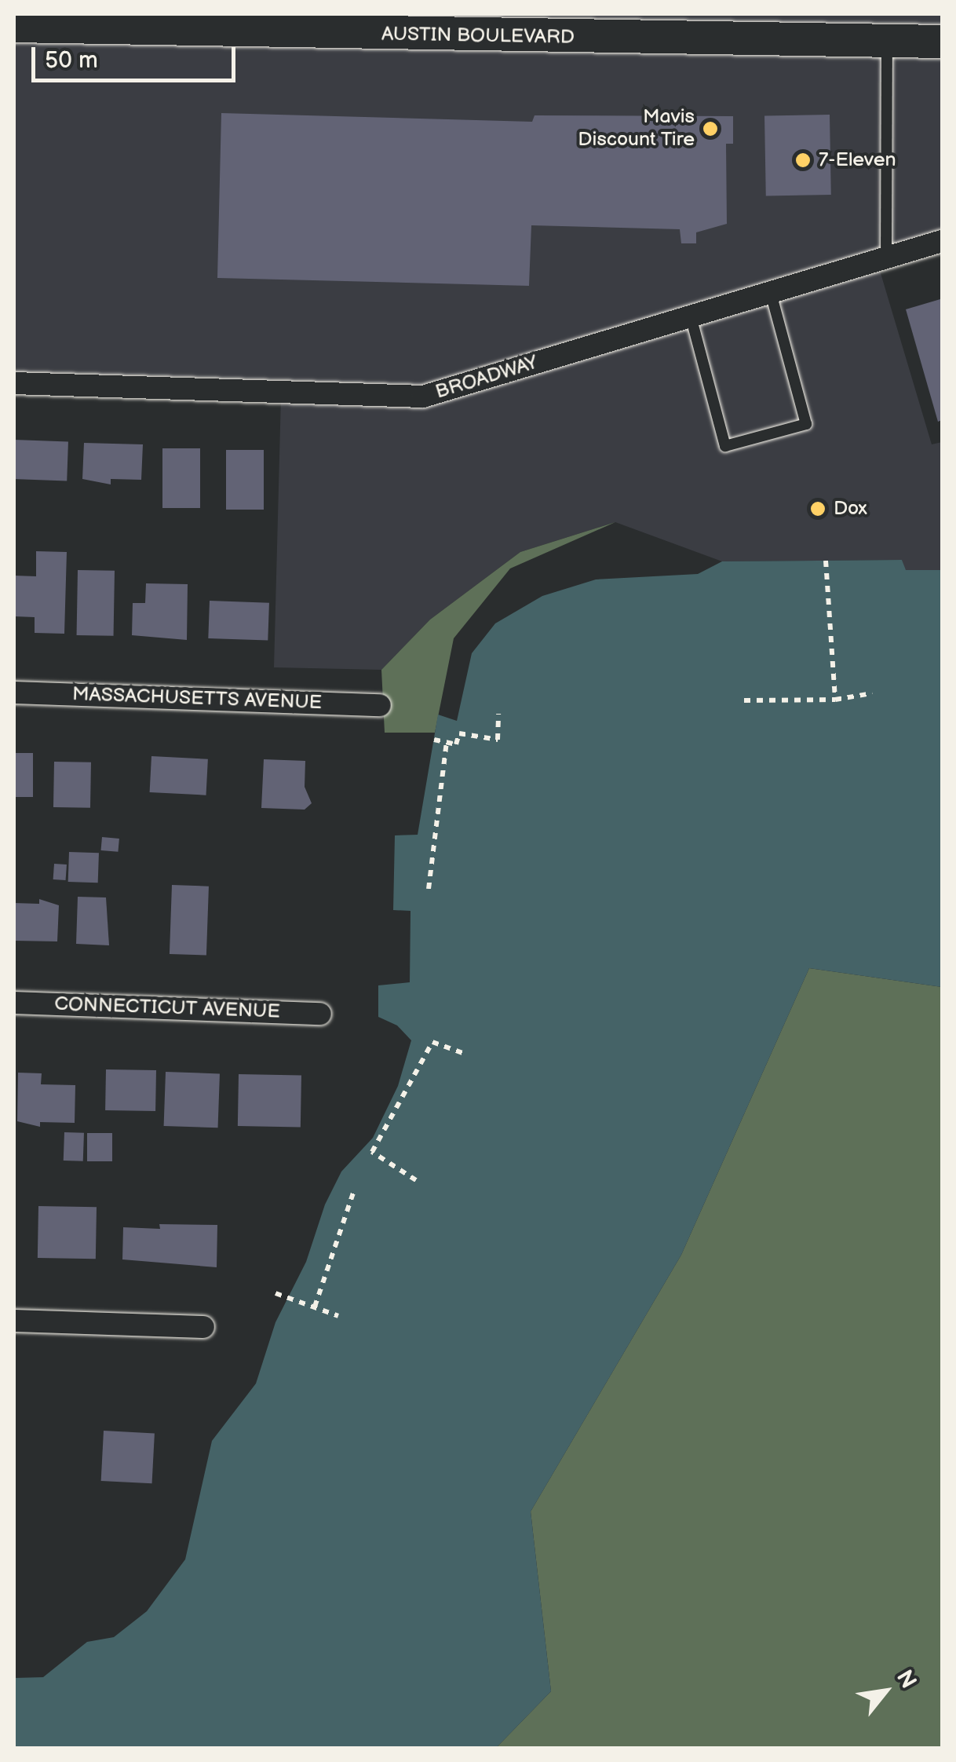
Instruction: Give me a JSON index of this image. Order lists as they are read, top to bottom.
{
  "streets": {
    "main road": ["AUSTIN BOULEVARD"],
    "street": ["BROADWAY", "MASSACHUSETTS AVENUE", "CONNECTICUT AVENUE"]
  },
  "places": ["Mavis Discount Tire", "7-Eleven", "Dox"],
  "scale_bar": "50 m",
  "north": "top right"
}
